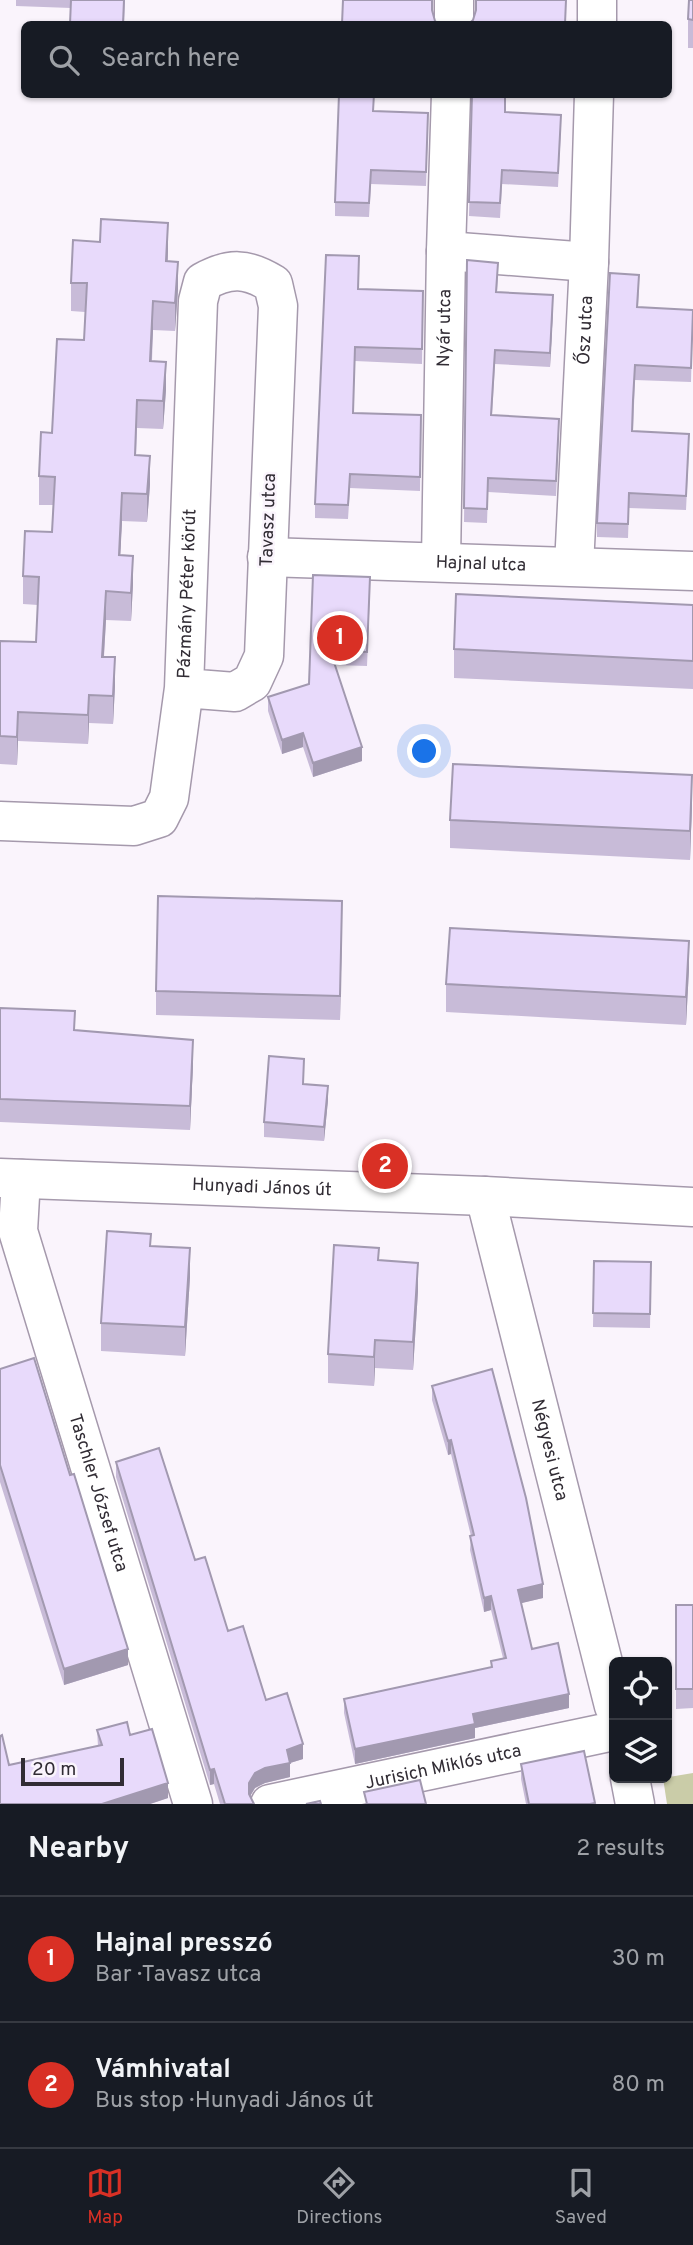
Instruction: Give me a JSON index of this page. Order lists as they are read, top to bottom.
{
  "streets": {
    "street": [
      "Nyár utca",
      "Ősz utca",
      "Tavasz utca",
      "Hajnal utca",
      "Pázmány Péter körút",
      "Hunyadi János út",
      "Négyesi utca",
      "Taschler József utca",
      "Jurisich Miklós utca"
    ]
  },
  "crossings": [
    ["Nyár utca", "Hajnal utca"],
    ["Ősz utca", "Hajnal utca"],
    ["Tavasz utca", "Hajnal utca"],
    ["Tavasz utca", "Pázmány Péter körút"],
    ["Hunyadi János út", "Négyesi utca"],
    ["Hunyadi János út", "Taschler József utca"]
  ],
  "scale_bar": "20 m",
  "page": {
    "search": "Search here",
    "pins": ["1", "2"],
    "scale": "20 m",
    "heading": ["Nearby", "2 results"],
    "list": [
      {
        "mark": "1",
        "name": "Hajnal presszó",
        "note": "Bar · Tavasz utca",
        "value": "30 m"
      },
      {
        "mark": "2",
        "name": "Vámhivatal",
        "note": "Bus stop · Hunyadi János út",
        "value": "80 m"
      }
    ],
    "nav": ["Map", "Directions", "Saved"]
  }
}
